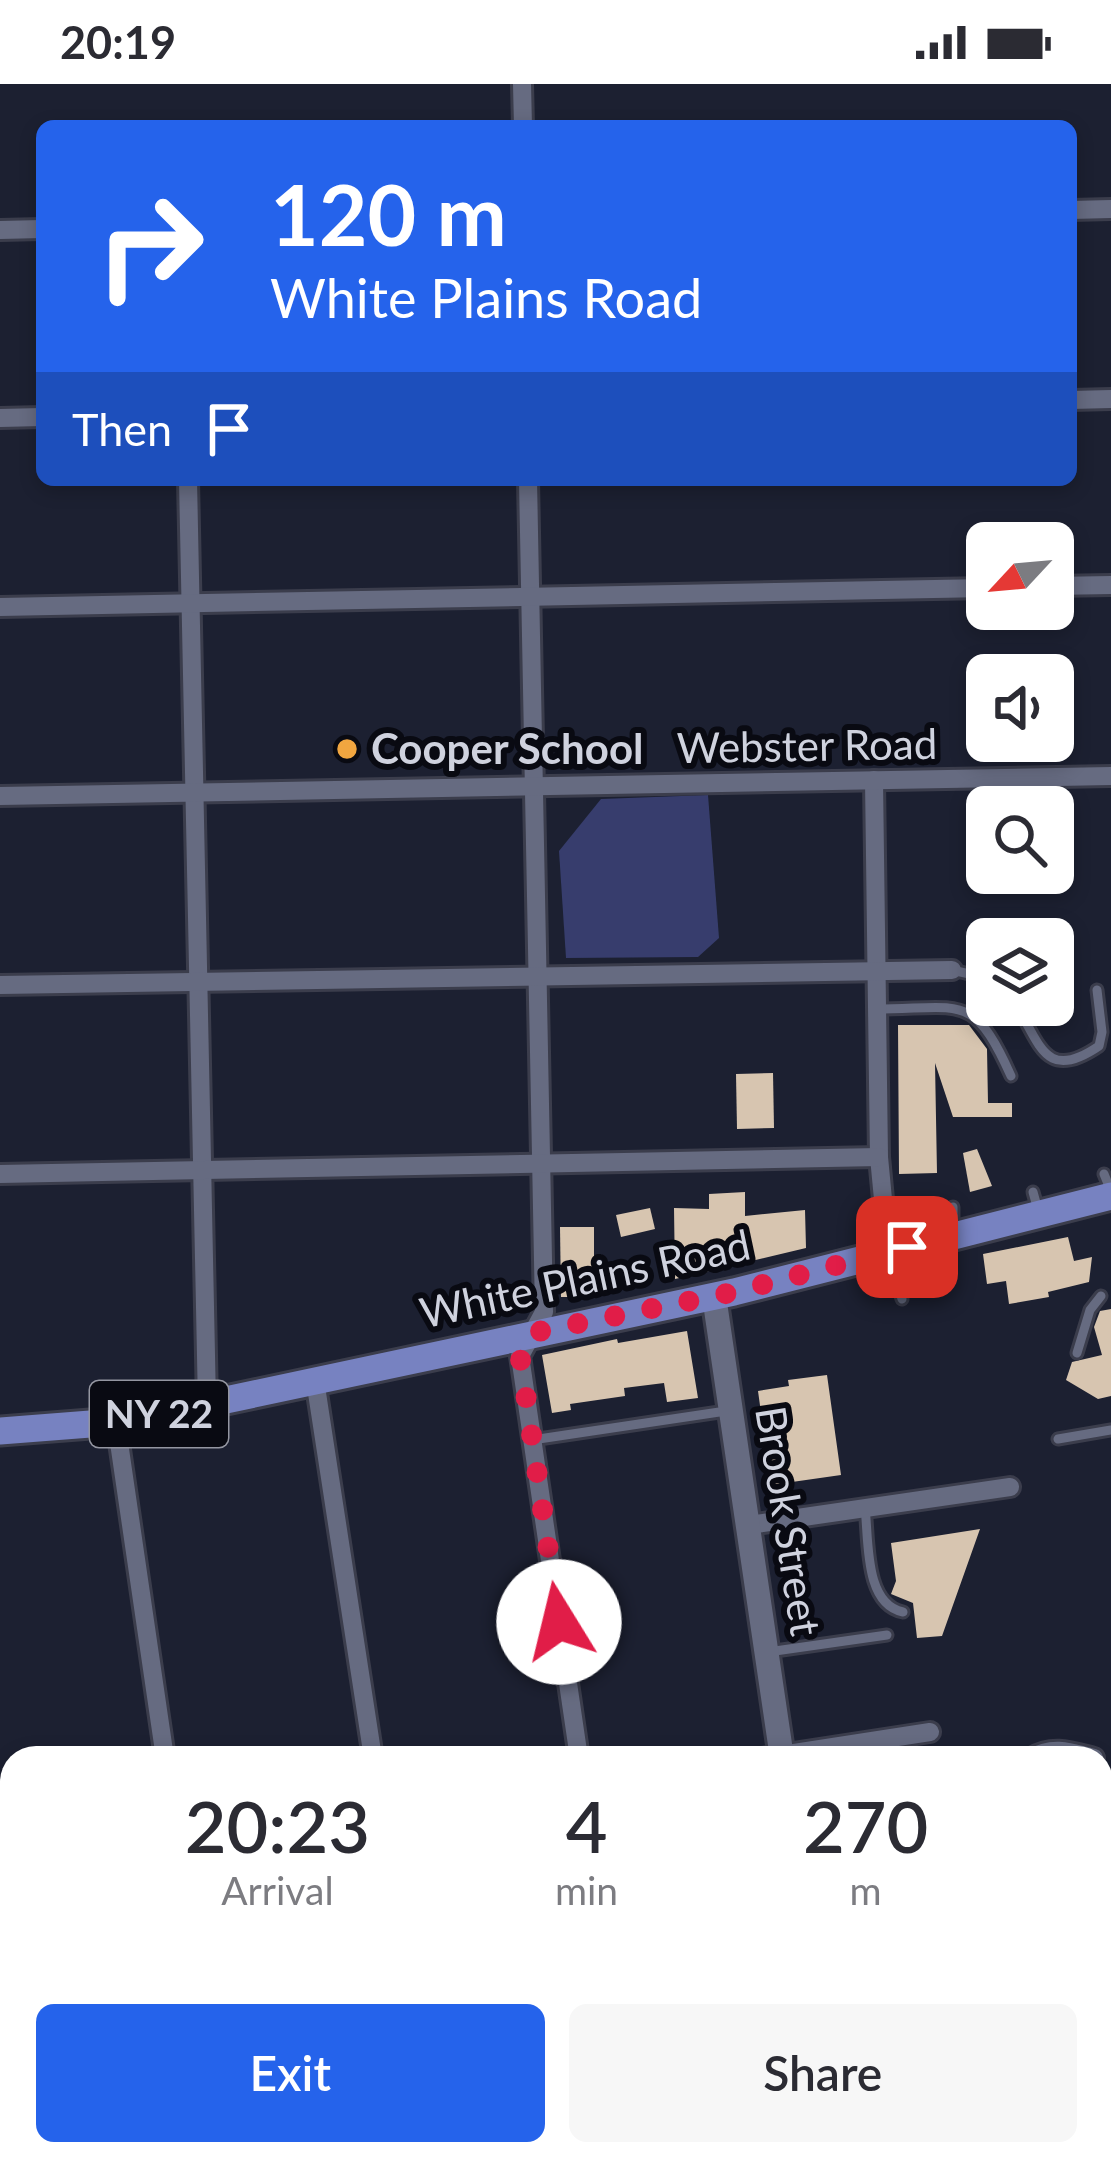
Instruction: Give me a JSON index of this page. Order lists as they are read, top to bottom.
{
  "streets": {
    "main road": ["White Plains Road", "NY 22"],
    "street": ["Webster Road", "Brook Street"]
  },
  "crossings": [
    ["White Plains Road", "Brook Street"]
  ],
  "places": ["Cooper School"],
  "north": "bottom left",
  "page": {
    "status": "20:19",
    "turn": ["120 m", "White Plains Road"],
    "then": "Then",
    "eta": [
      "20:23",
      "Arrival",
      "4",
      "min",
      "270",
      "m"
    ],
    "buttons": ["Exit", "Share"]
  }
}
